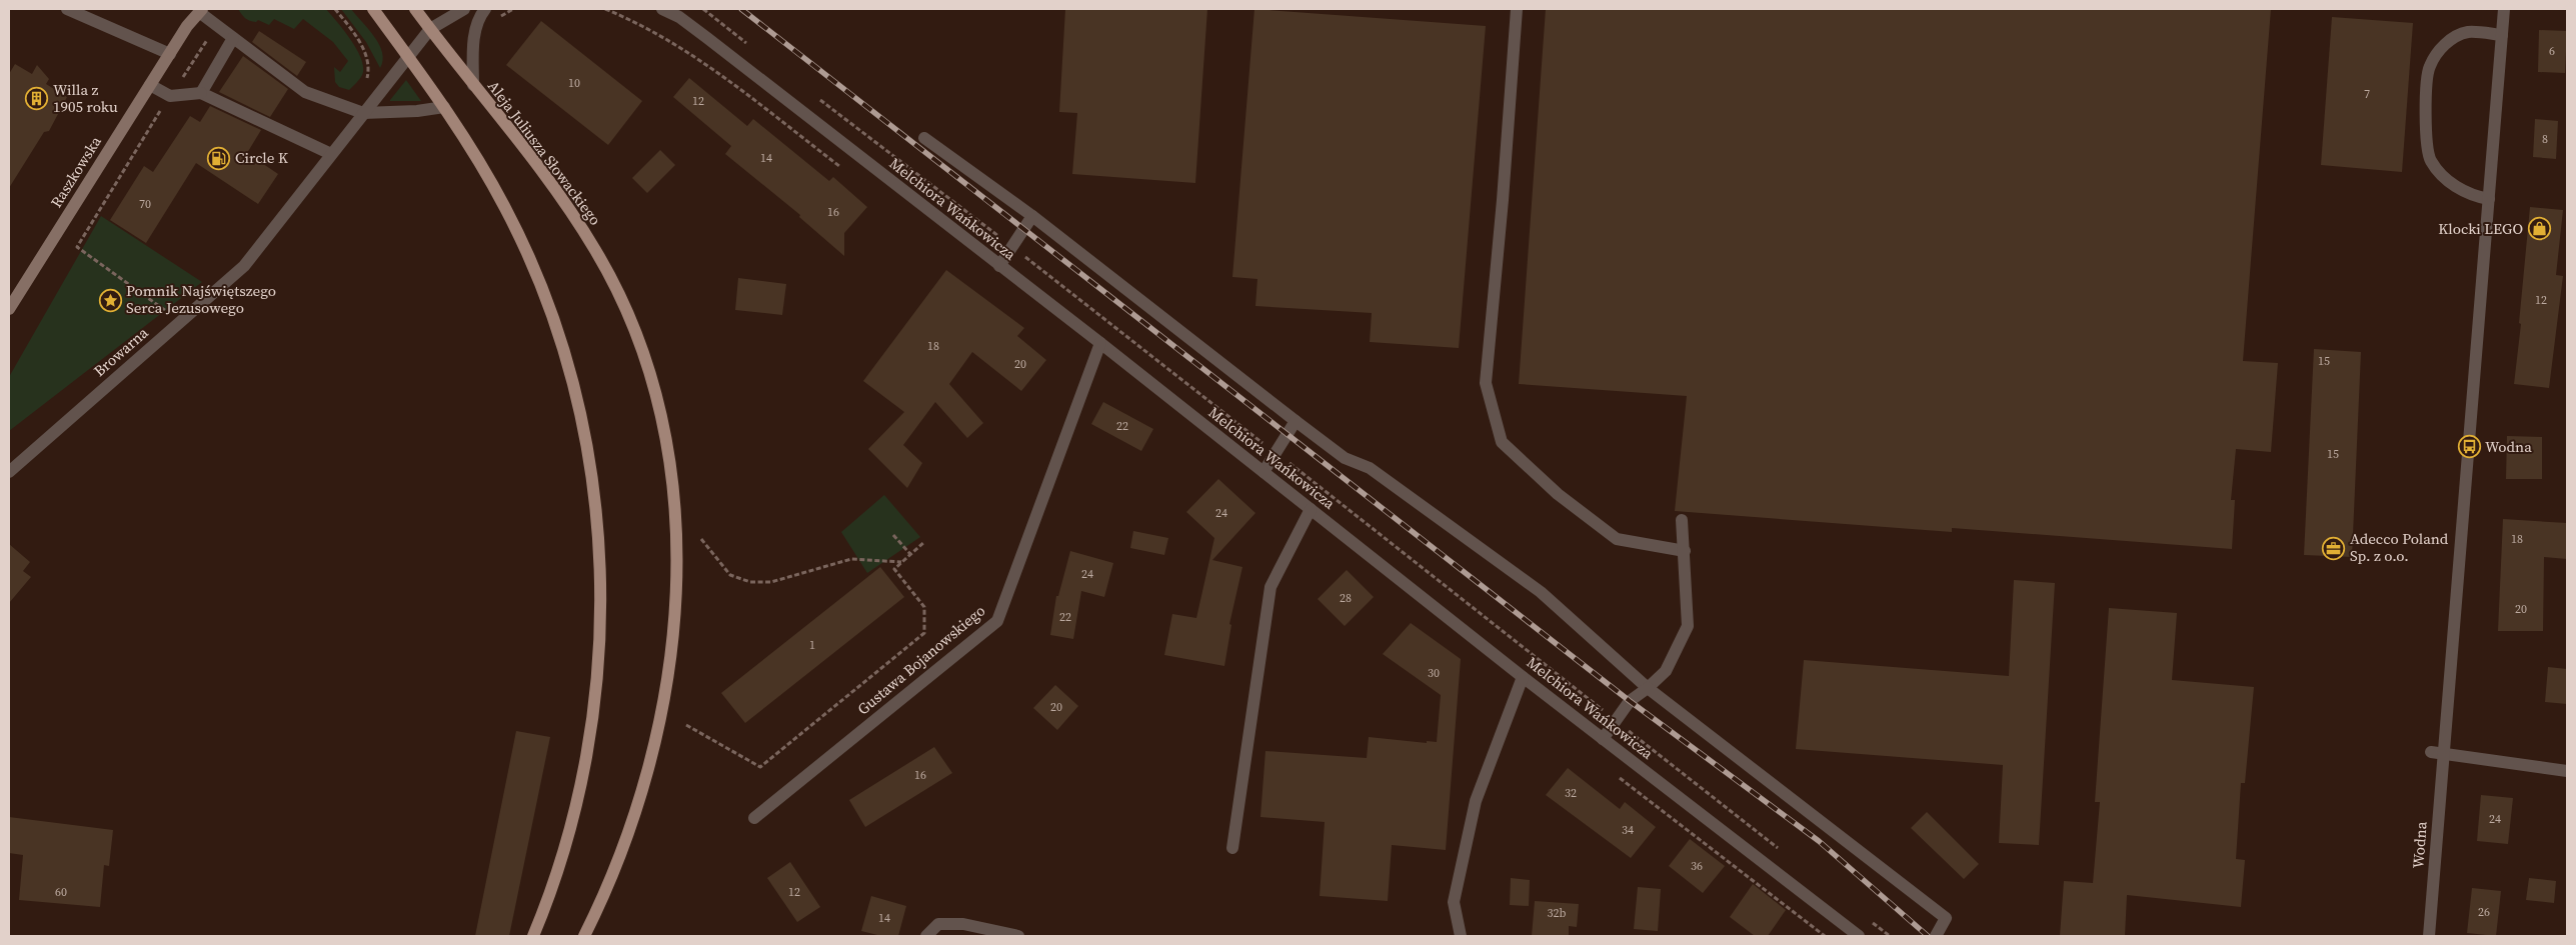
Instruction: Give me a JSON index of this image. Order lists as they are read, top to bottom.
{
  "streets": {
    "main road": ["Aleja Juliusza Słowackiego", "Raszkowska"],
    "street": [
      "Melchiora Wańkowicza",
      "Browarna",
      "Gustawa Bojanowskiego",
      "Wodna"
    ]
  },
  "crossings": [
    ["Melchiora Wańkowicza", "Gustawa Bojanowskiego"]
  ],
  "places": {
    "building": ["Willa z 1905 roku"],
    "fuel station": ["Circle K"],
    "shop": ["Klocki LEGO"],
    "place": ["Pomnik Najświętszego Serca Jezusowego"],
    "bus stop": ["Wodna"],
    "office": ["Adecco Poland Sp. z o.o."]
  },
  "house_numbers": [
    "6",
    "10",
    "7",
    "12",
    "8",
    "14",
    "70",
    "16",
    "12",
    "18",
    "15",
    "20",
    "22",
    "15",
    "24",
    "18",
    "24",
    "28",
    "20",
    "22",
    "1",
    "30",
    "20",
    "16",
    "32",
    "24",
    "34",
    "36",
    "60",
    "12",
    "26",
    "32b",
    "14"
  ]
}
